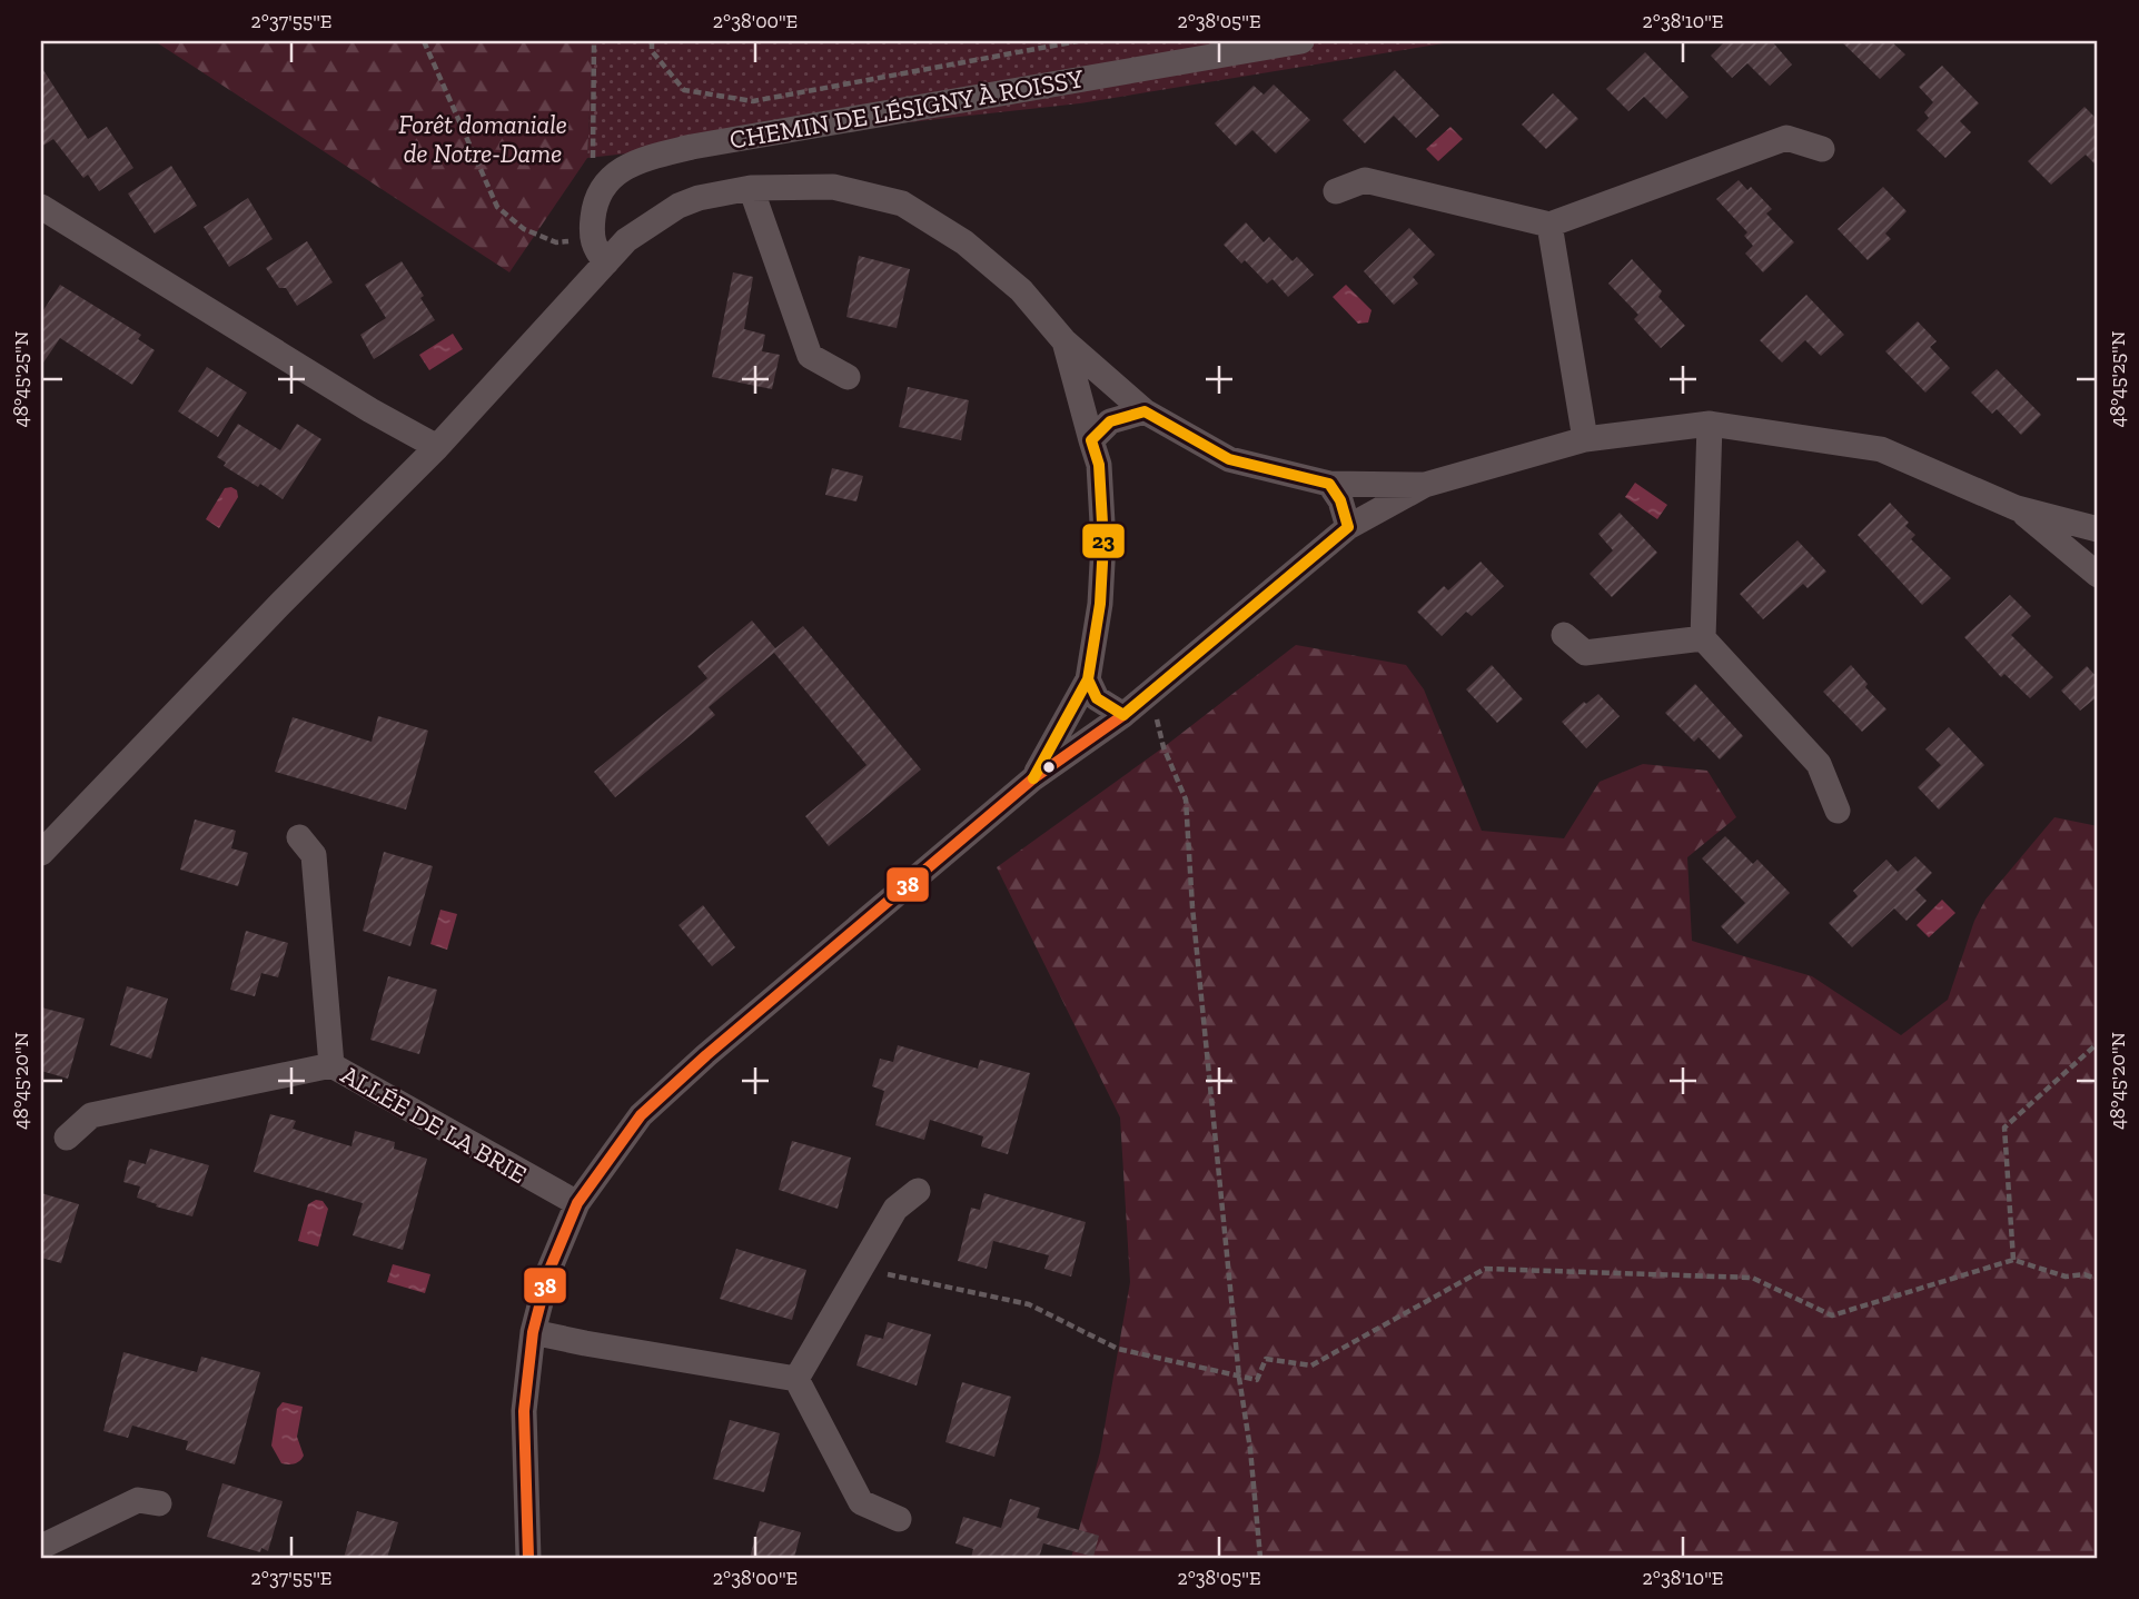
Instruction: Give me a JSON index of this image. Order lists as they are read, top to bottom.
{
  "streets": {
    "street": ["CHEMIN DE LÉSIGNY À ROISSY", "ALLÉE DE LA BRIE"]
  },
  "parks": ["Forêt domaniale de Notre-Dame"],
  "lines": ["transit line 23", "transit line 38"],
  "coordinates": [
    "2°37'55\"E",
    "2°38'00\"E",
    "2°38'05\"E",
    "2°38'10\"E",
    "48°45'25\"N",
    "48°45'20\"N"
  ]
}
